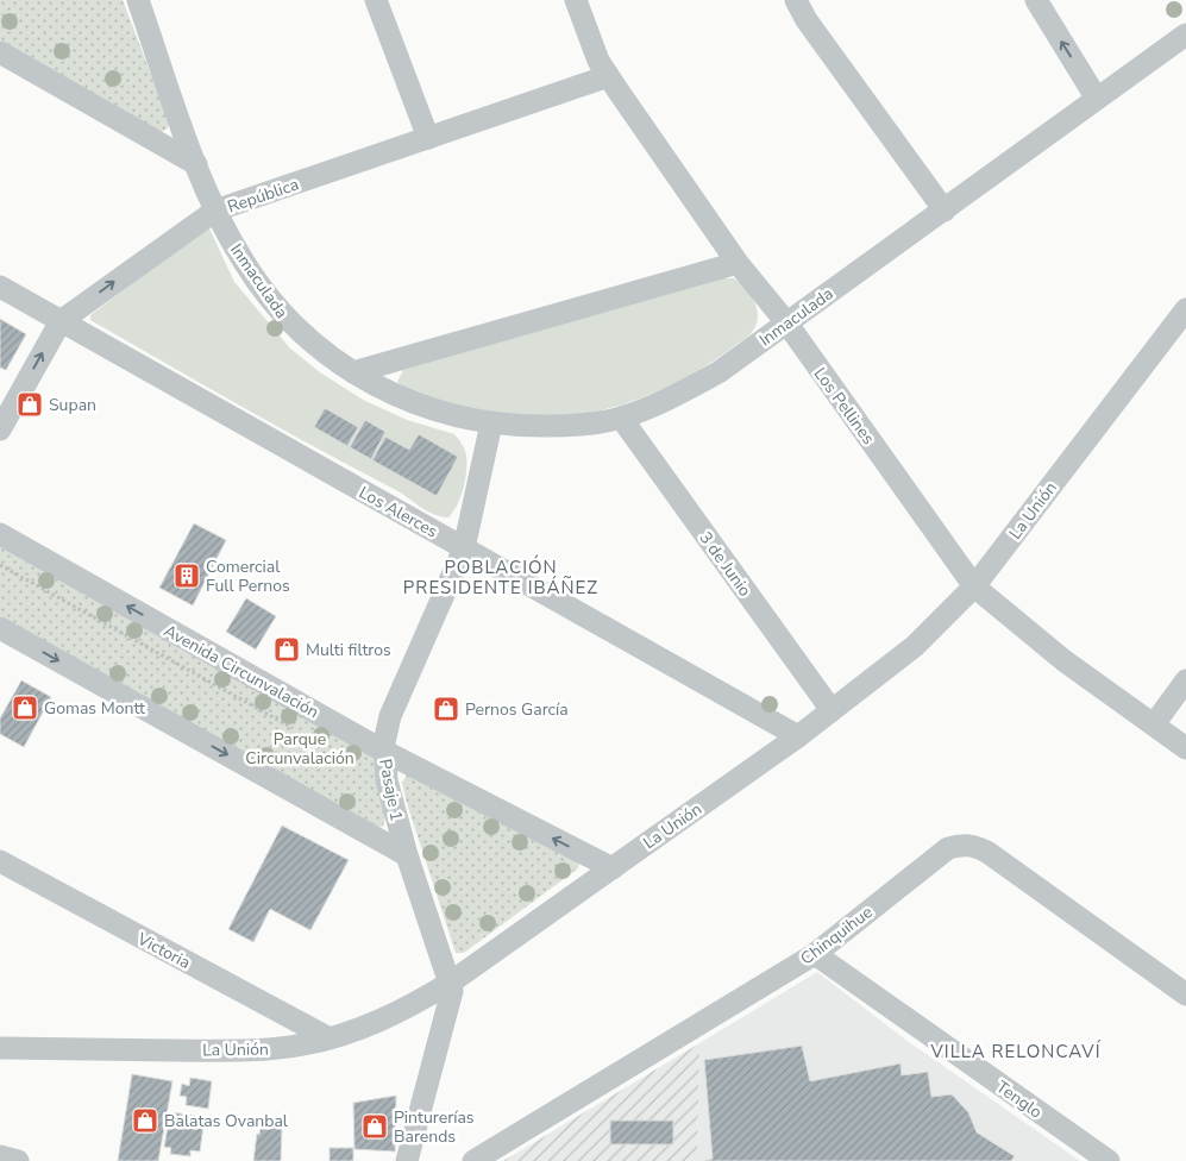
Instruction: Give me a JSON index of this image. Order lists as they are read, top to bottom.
{
  "streets": {
    "street": [
      "República",
      "Inmaculada",
      "Los Pellines",
      "La Unión",
      "Los Alerces",
      "3 de Junio",
      "Avenida Circunvalación",
      "Pasaje 1",
      "Chinquihue",
      "Victoria",
      "Tenglo"
    ]
  },
  "crossings": [
    ["República", "Inmaculada"],
    ["República", "Los Pellines"],
    ["República", "Los Alerces"],
    ["Inmaculada", "Los Pellines"],
    ["Inmaculada", "3 de Junio"],
    ["Inmaculada", "Pasaje 1"],
    ["Los Pellines", "La Unión"],
    ["La Unión", "Los Alerces"],
    ["La Unión", "3 de Junio"],
    ["La Unión", "Avenida Circunvalación"],
    ["La Unión", "Pasaje 1"],
    ["La Unión", "Victoria"],
    ["Los Alerces", "Pasaje 1"],
    ["Avenida Circunvalación", "Pasaje 1"],
    ["Chinquihue", "Tenglo"]
  ],
  "one_way": ["República"],
  "districts": ["POBLACIÓN PRESIDENTE IBÁÑEZ", "VILLA RELONCAVÍ"],
  "parks": ["Parque Circunvalación"],
  "places": {
    "shop": [
      "Supan",
      "Multi filtros",
      "Gomas Montt",
      "Pernos García",
      "Balatas Ovanbal",
      "Pinturerías Barends"
    ],
    "building": ["Comercial Full Pernos"]
  }
}
